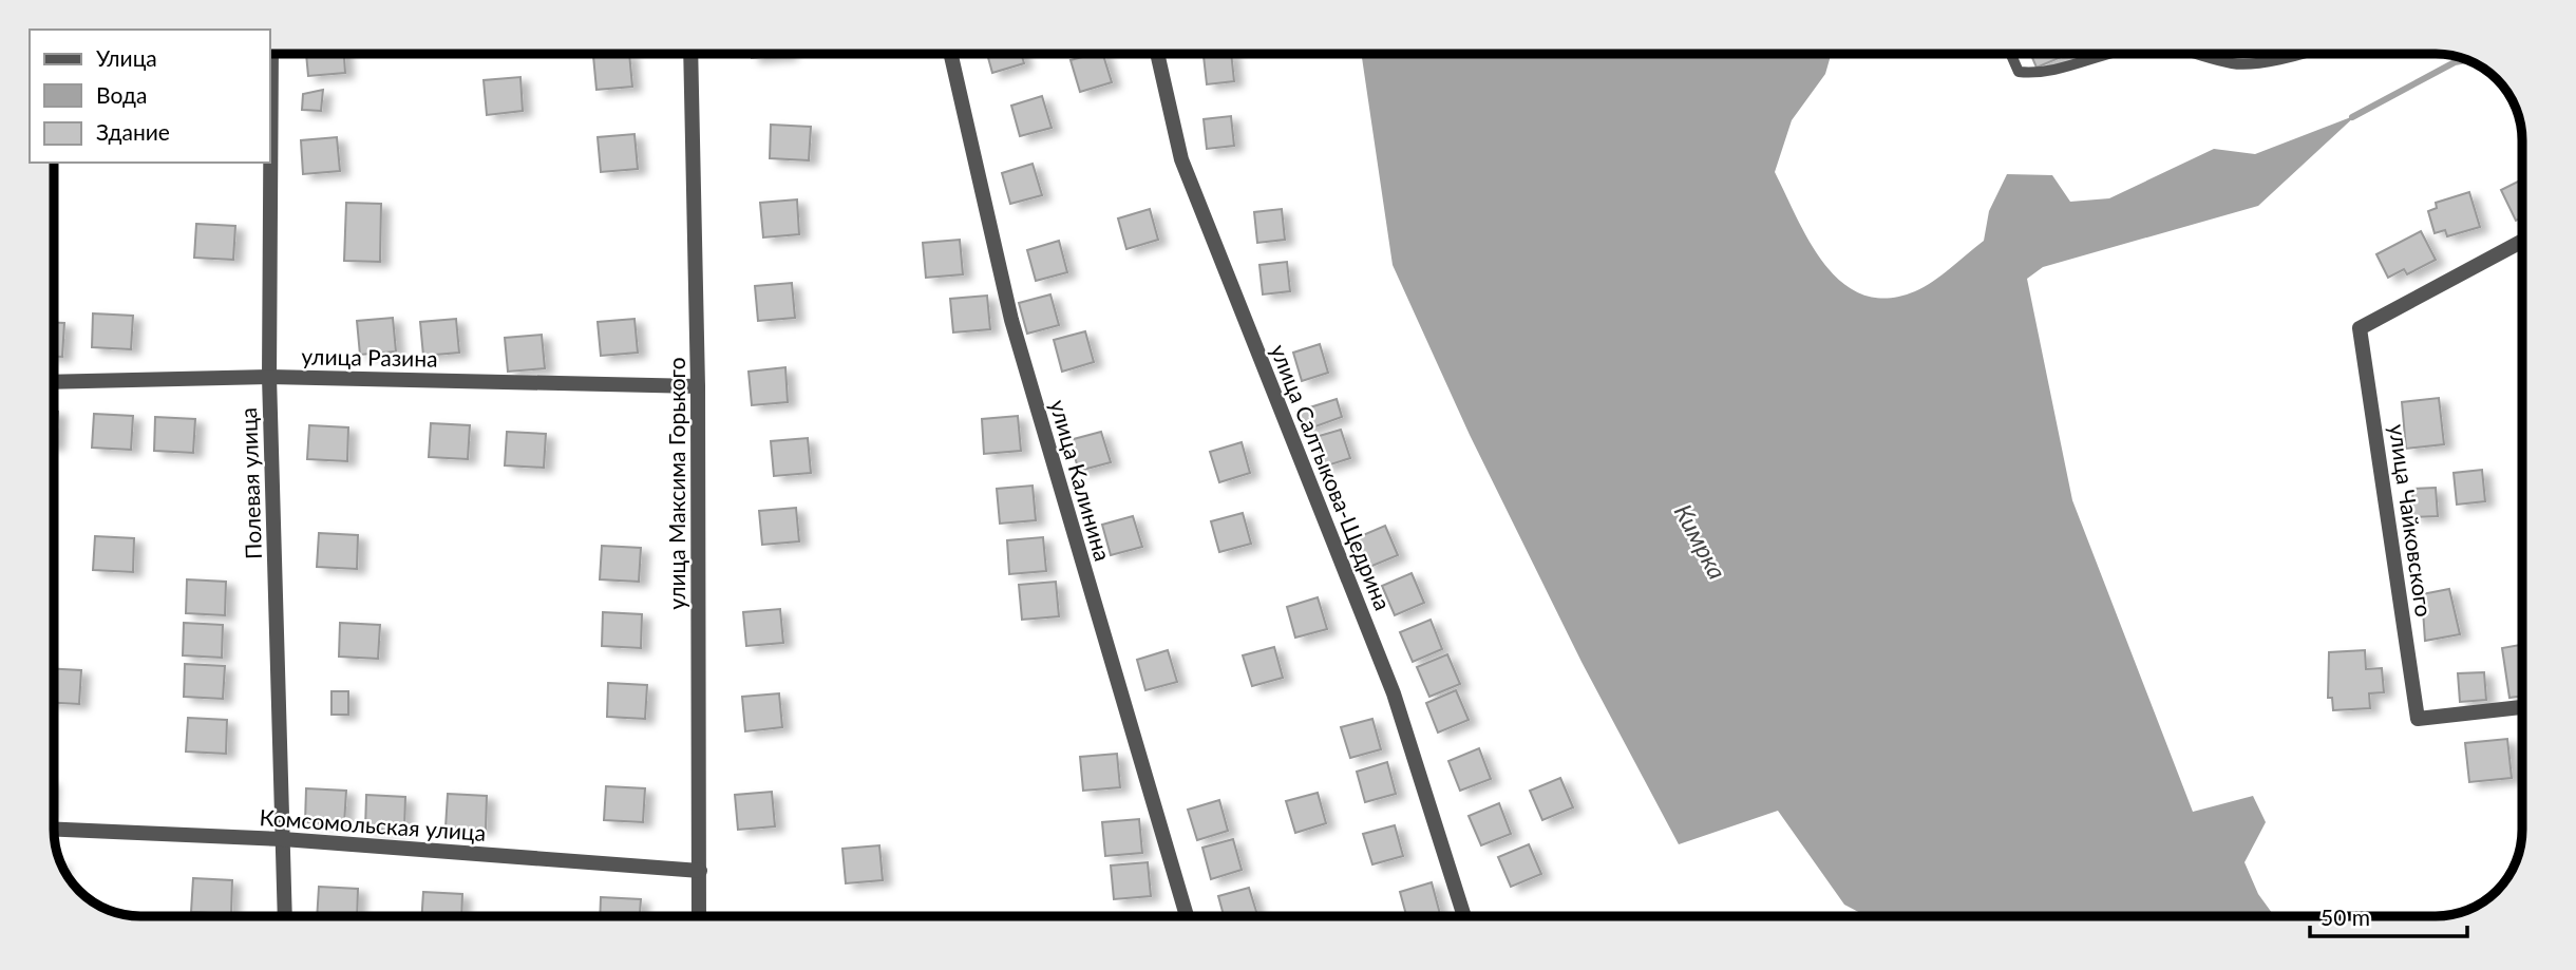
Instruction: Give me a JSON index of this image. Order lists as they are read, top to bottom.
{
  "streets": {
    "street": [
      "улица Разина",
      "улица Салтыкова-Щедрина",
      "улица Калинина",
      "Полевая улица",
      "улица Максима Горького",
      "улица Чайковского",
      "Комсомольская улица"
    ]
  },
  "crossings": [
    ["улица Разина", "Полевая улица"],
    ["улица Разина", "улица Максима Горького"],
    ["Полевая улица", "Комсомольская улица"],
    ["улица Максима Горького", "Комсомольская улица"]
  ],
  "water": ["Кимрка"],
  "legend": ["Улица", "Вода", "Здание"],
  "scale_bar": "50 m"
}
